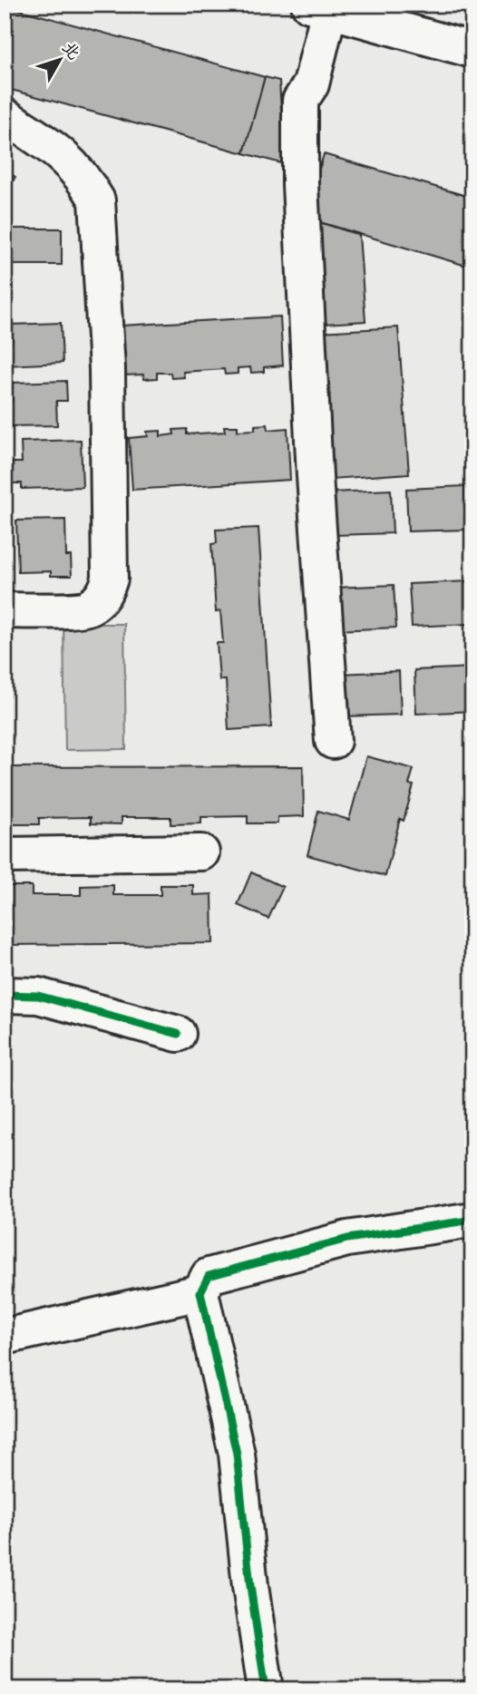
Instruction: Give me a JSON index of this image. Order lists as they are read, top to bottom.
{
  "north": "top right"
}
